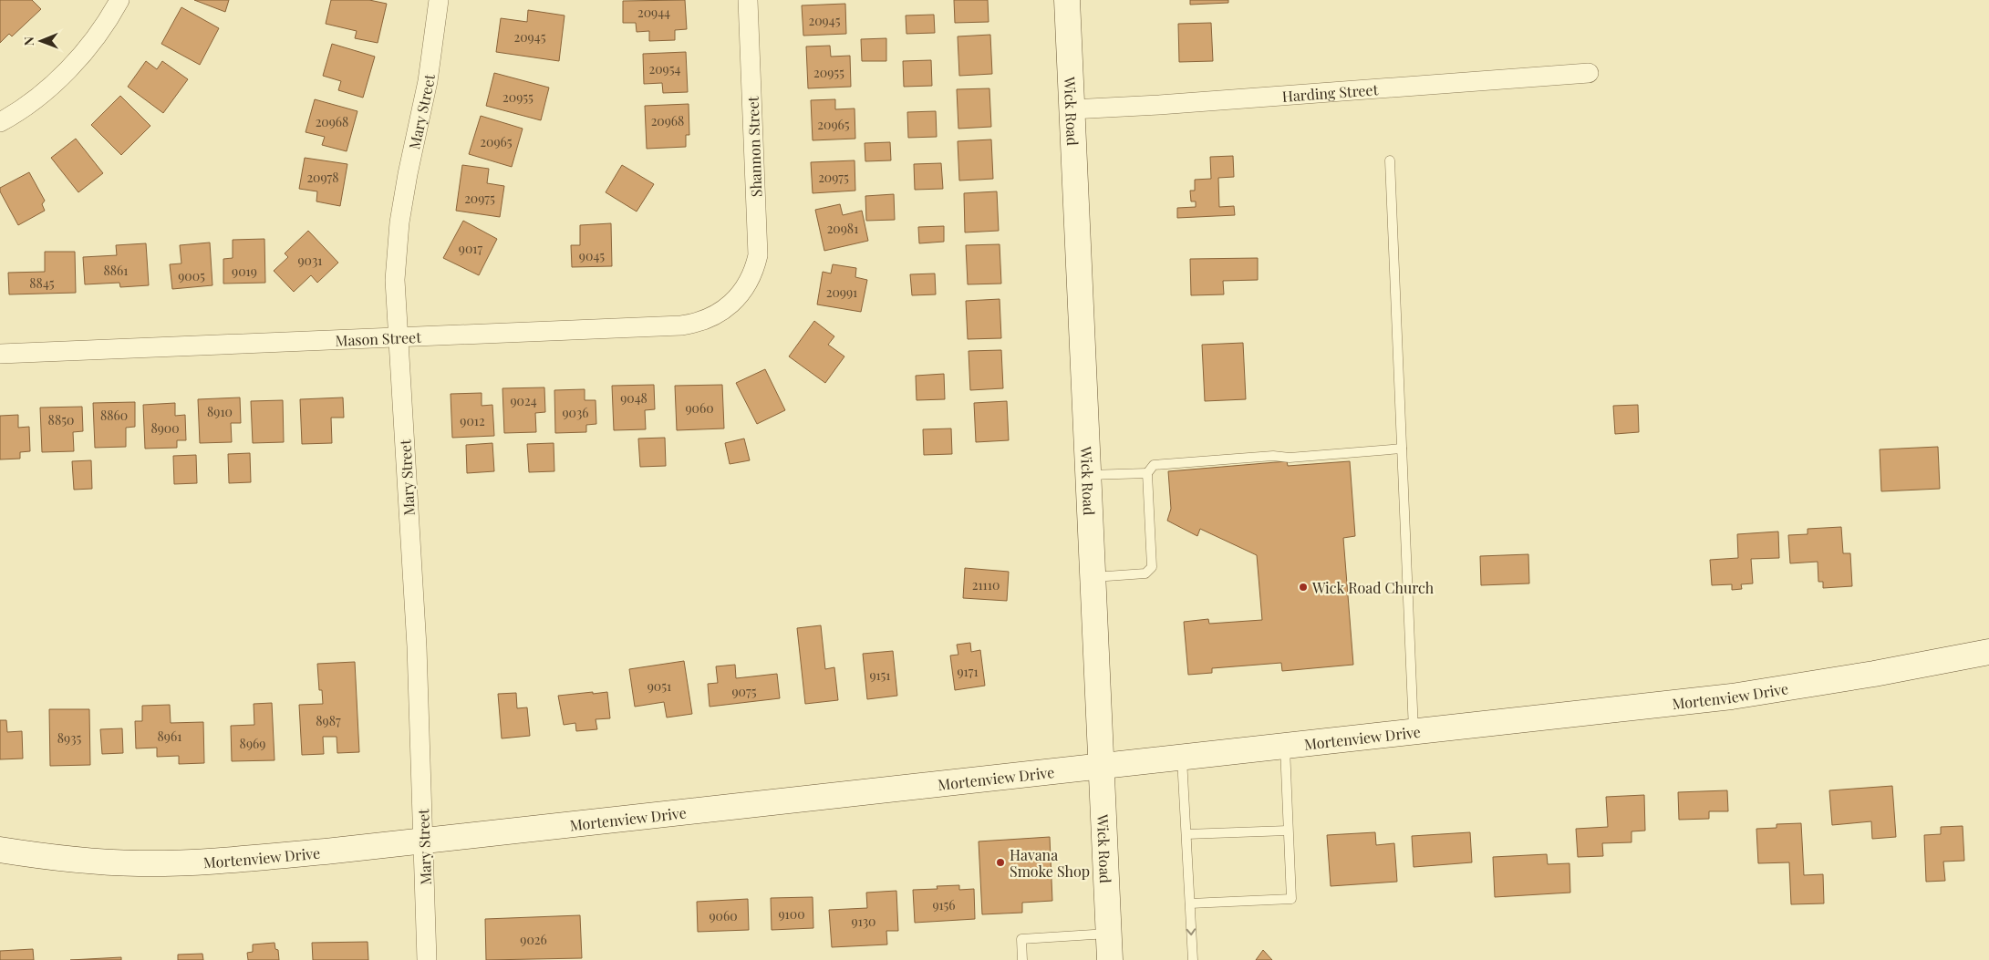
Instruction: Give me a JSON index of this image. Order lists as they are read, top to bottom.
{
  "streets": {
    "street": [
      "Harding Street",
      "Mary Street",
      "Wick Road",
      "Shannon Street",
      "Mason Street",
      "Mortenview Drive"
    ]
  },
  "crossings": [
    ["Harding Street", "Wick Road"],
    ["Mary Street", "Mason Street"],
    ["Mary Street", "Mortenview Drive"],
    ["Wick Road", "Mortenview Drive"],
    ["Shannon Street", "Mason Street"]
  ],
  "places": ["Wick Road Church", "Havana Smoke Shop"],
  "house_numbers": [
    "20944",
    "20945",
    "20945",
    "20954",
    "20955",
    "20955",
    "20968",
    "20968",
    "20965",
    "20965",
    "20978",
    "20975",
    "20975",
    "20981",
    "9017",
    "9045",
    "9031",
    "8861",
    "9019",
    "9005",
    "8845",
    "20991",
    "9048",
    "9024",
    "9060",
    "8910",
    "9036",
    "8860",
    "8850",
    "9012",
    "8900",
    "21110",
    "9171",
    "9151",
    "9051",
    "9075",
    "8987",
    "8961",
    "8935",
    "8969",
    "9156",
    "9100",
    "9060",
    "9130",
    "9026"
  ],
  "north": "left"
}
